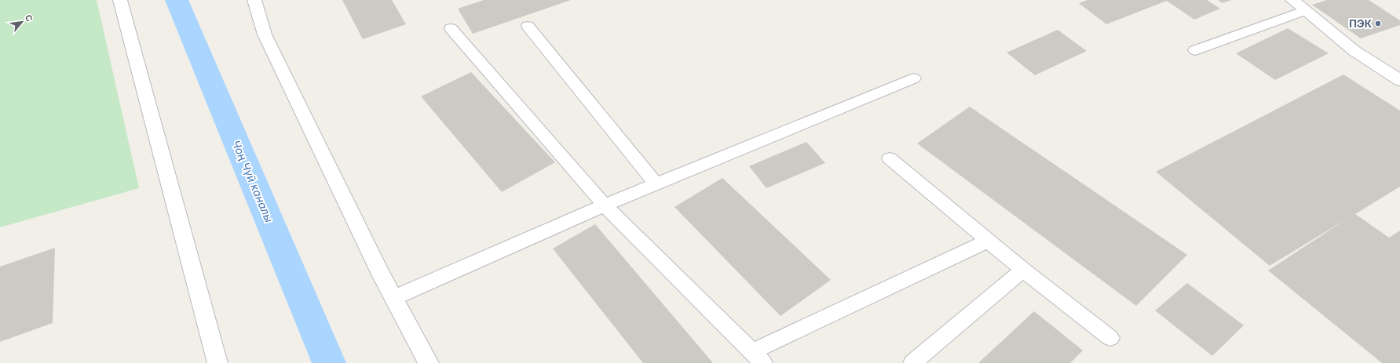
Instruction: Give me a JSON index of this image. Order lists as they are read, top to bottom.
{
  "water": ["Чоң Чүй каналы"],
  "places": ["ПЭК"],
  "north": "top right"
}
